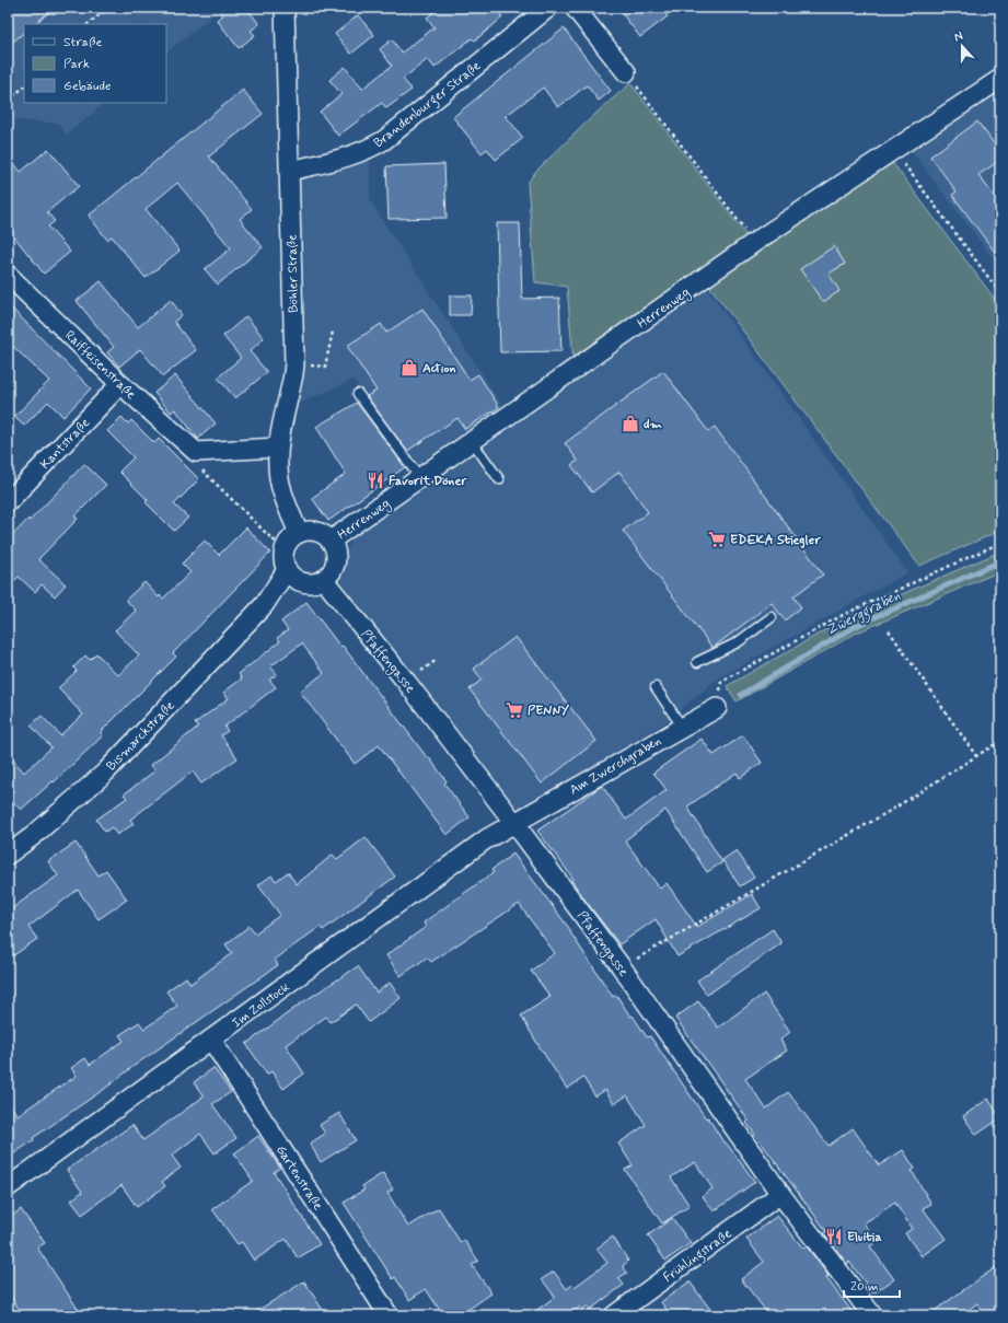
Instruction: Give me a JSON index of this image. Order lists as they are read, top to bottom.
{
  "streets": {
    "street": [
      "Brandenburger Straße",
      "Böhler Straße",
      "Herrenweg",
      "Raiffeisenstraße",
      "Kantstraße",
      "Pfaffengasse",
      "Bismarckstraße",
      "Am Zwerchgraben",
      "Im Zollstock",
      "Gartenstraße",
      "Frühlingstraße"
    ]
  },
  "crossings": [
    ["Brandenburger Straße", "Böhler Straße"],
    ["Böhler Straße", "Herrenweg"],
    ["Böhler Straße", "Pfaffengasse"],
    ["Böhler Straße", "Bismarckstraße"],
    ["Herrenweg", "Pfaffengasse"],
    ["Herrenweg", "Bismarckstraße"],
    ["Raiffeisenstraße", "Kantstraße"],
    ["Pfaffengasse", "Bismarckstraße"],
    ["Pfaffengasse", "Am Zwerchgraben"],
    ["Pfaffengasse", "Im Zollstock"],
    ["Pfaffengasse", "Frühlingstraße"],
    ["Am Zwerchgraben", "Im Zollstock"],
    ["Im Zollstock", "Gartenstraße"]
  ],
  "water": ["Zwerggraben"],
  "places": {
    "shop": ["Action", "dm"],
    "restaurant": ["Favorit Döner", "Eluitia"],
    "supermarket": ["EDEKA Stiegler", "PENNY"]
  },
  "legend": ["Straße", "Park", "Gebäude"],
  "scale_bar": "20 m",
  "north": "top"
}
